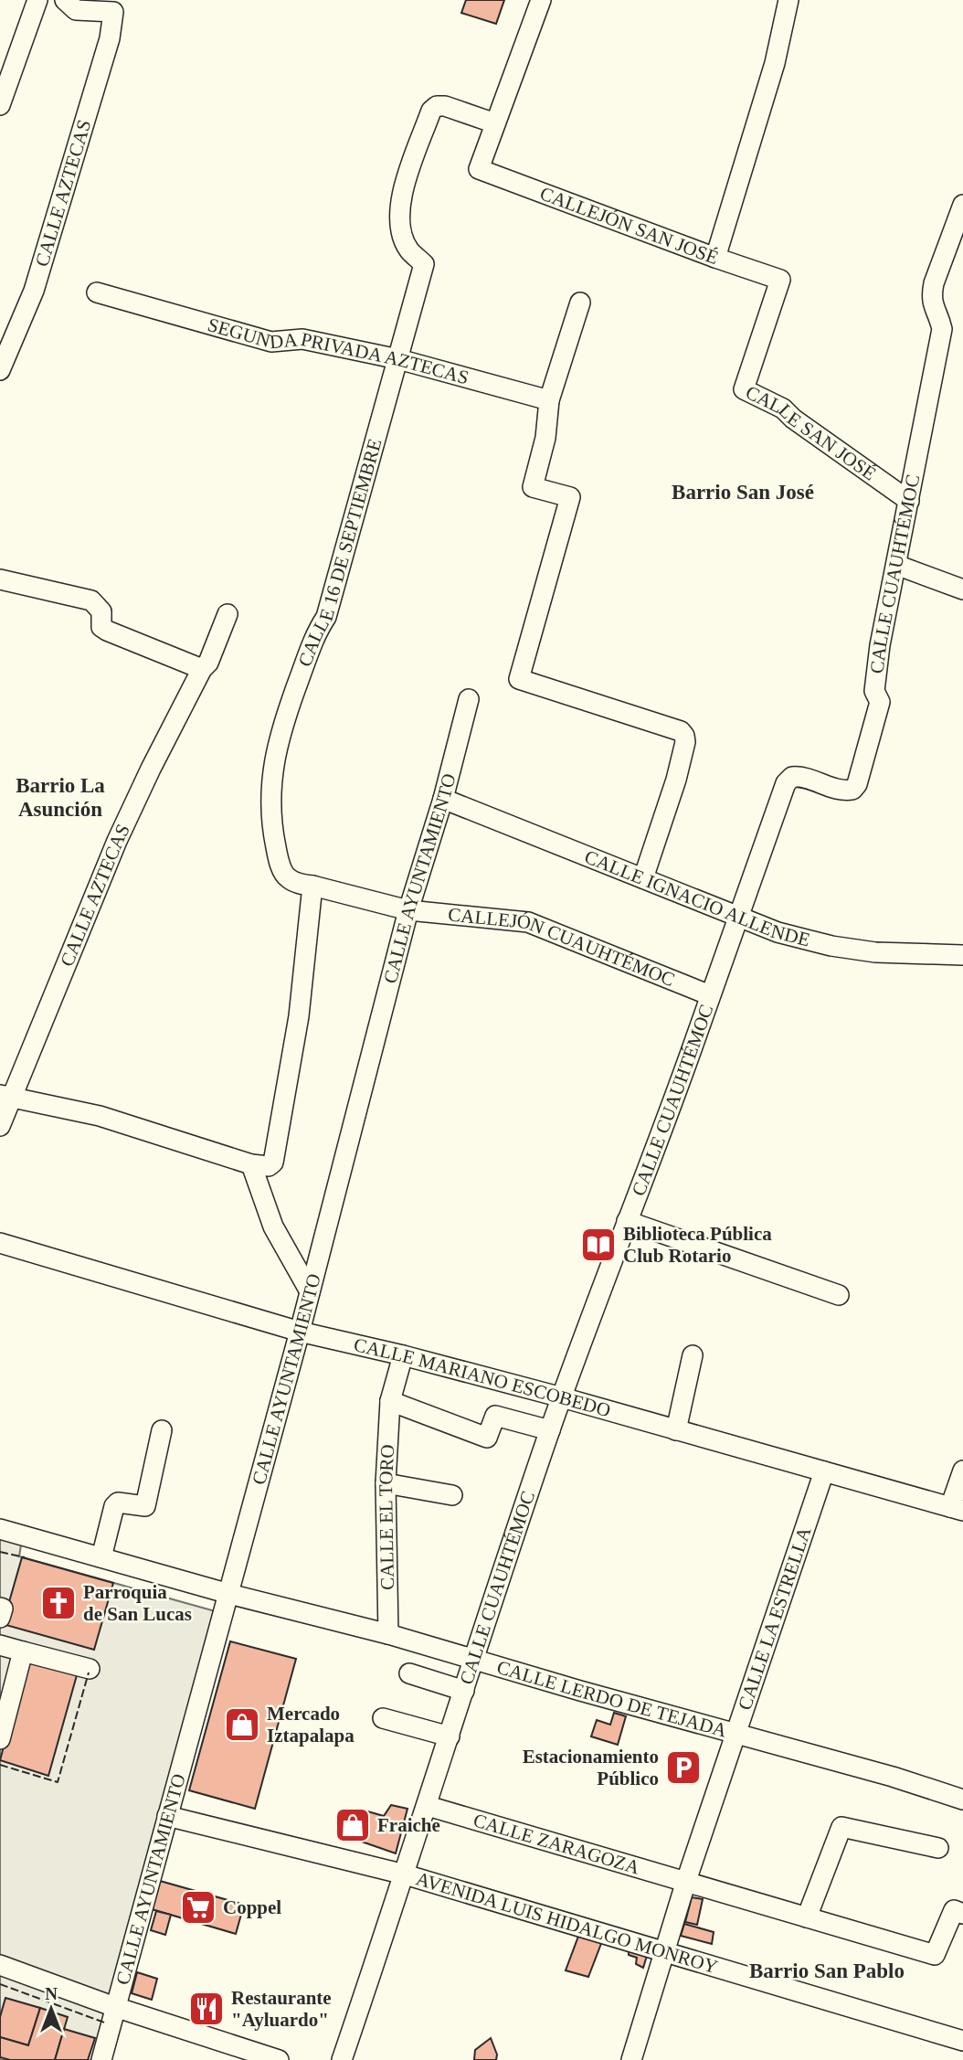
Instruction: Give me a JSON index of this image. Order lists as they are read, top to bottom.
{
  "streets": {
    "street": [
      "CALLE AZTECAS",
      "CALLEJÓN SAN JOSÉ",
      "SEGUNDA PRIVADA AZTECAS",
      "CALLE SAN JOSÉ",
      "CALLE 16 DE SEPTIEMBRE",
      "CALLE CUAUHTÉMOC",
      "CALLE AYUNTAMIENTO",
      "CALLE IGNACIO ALLENDE",
      "CALLEJÓN CUAUHTÉMOC",
      "CALLE MARIANO ESCOBEDO",
      "CALLE EL TORO",
      "CALLE LA ESTRELLA",
      "CALLE LERDO DE TEJADA",
      "CALLE ZARAGOZA",
      "AVENIDA LUIS HIDALGO MONROY"
    ]
  },
  "crossings": [
    ["CALLEJÓN SAN JOSÉ", "CALLE SAN JOSÉ"],
    ["CALLEJÓN SAN JOSÉ", "CALLE 16 DE SEPTIEMBRE"],
    ["SEGUNDA PRIVADA AZTECAS", "CALLE 16 DE SEPTIEMBRE"],
    ["CALLE SAN JOSÉ", "CALLE CUAUHTÉMOC"],
    ["CALLE 16 DE SEPTIEMBRE", "CALLE AYUNTAMIENTO"],
    ["CALLE 16 DE SEPTIEMBRE", "CALLEJÓN CUAUHTÉMOC"],
    ["CALLE CUAUHTÉMOC", "CALLE IGNACIO ALLENDE"],
    ["CALLE CUAUHTÉMOC", "CALLEJÓN CUAUHTÉMOC"],
    ["CALLE CUAUHTÉMOC", "CALLE MARIANO ESCOBEDO"],
    ["CALLE CUAUHTÉMOC", "CALLE LERDO DE TEJADA"],
    ["CALLE CUAUHTÉMOC", "CALLE ZARAGOZA"],
    ["CALLE CUAUHTÉMOC", "AVENIDA LUIS HIDALGO MONROY"],
    ["CALLE AYUNTAMIENTO", "CALLE IGNACIO ALLENDE"],
    ["CALLE AYUNTAMIENTO", "CALLEJÓN CUAUHTÉMOC"],
    ["CALLE AYUNTAMIENTO", "CALLE MARIANO ESCOBEDO"],
    ["CALLE AYUNTAMIENTO", "CALLE LERDO DE TEJADA"],
    ["CALLE AYUNTAMIENTO", "AVENIDA LUIS HIDALGO MONROY"],
    ["CALLE MARIANO ESCOBEDO", "CALLE EL TORO"],
    ["CALLE MARIANO ESCOBEDO", "CALLE LA ESTRELLA"],
    ["CALLE EL TORO", "CALLE LERDO DE TEJADA"],
    ["CALLE LA ESTRELLA", "CALLE LERDO DE TEJADA"],
    ["CALLE LA ESTRELLA", "CALLE ZARAGOZA"],
    ["CALLE LA ESTRELLA", "AVENIDA LUIS HIDALGO MONROY"]
  ],
  "districts": ["Barrio San José", "Barrio La Asunción", "Barrio San Pablo"],
  "places": {
    "library": ["Biblioteca Pública Club Rotario"],
    "church": ["Parroquia de San Lucas"],
    "shop": ["Mercado Iztapalapa", "Fraiche"],
    "parking": ["Estacionamiento Público"],
    "supermarket": ["Coppel"],
    "restaurant": ["Restaurante \"Ayluardo\""]
  },
  "north": "top"
}
